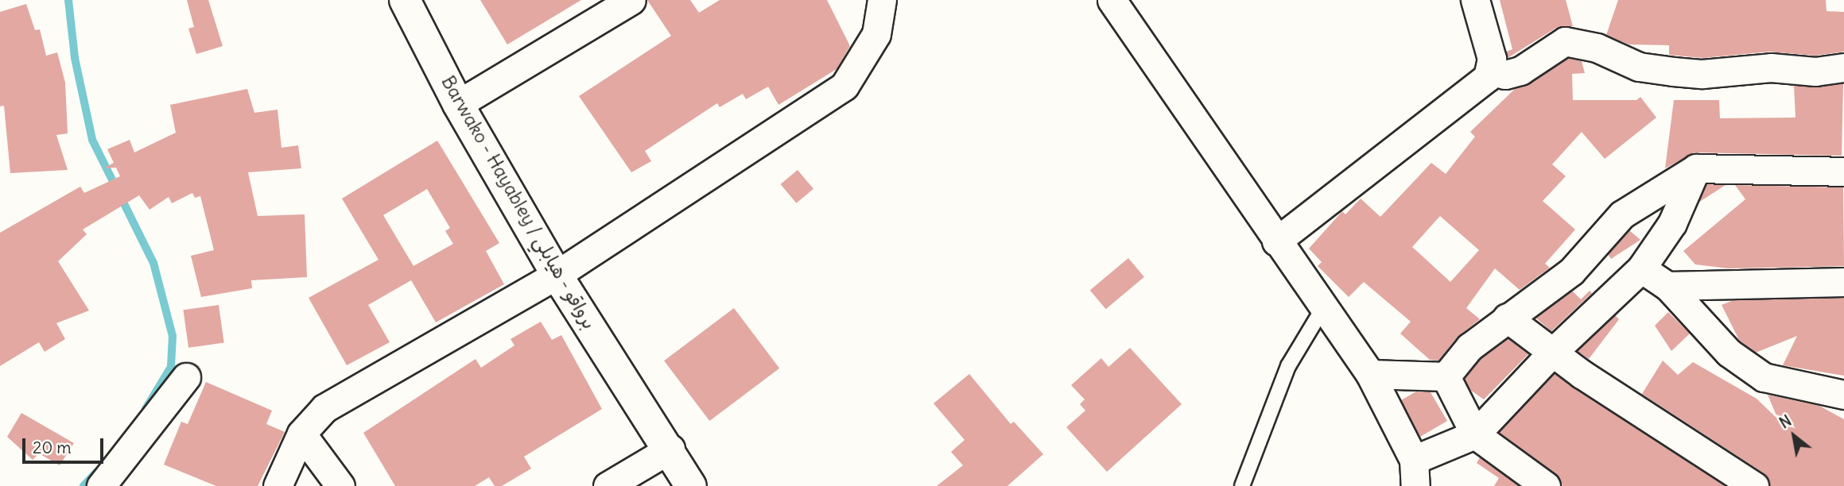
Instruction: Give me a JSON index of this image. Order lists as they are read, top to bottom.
{
  "streets": {
    "main road": ["Barwako - Hayabley / برواقو - هيابلي"]
  },
  "scale_bar": "20 m",
  "north": "top left"
}
